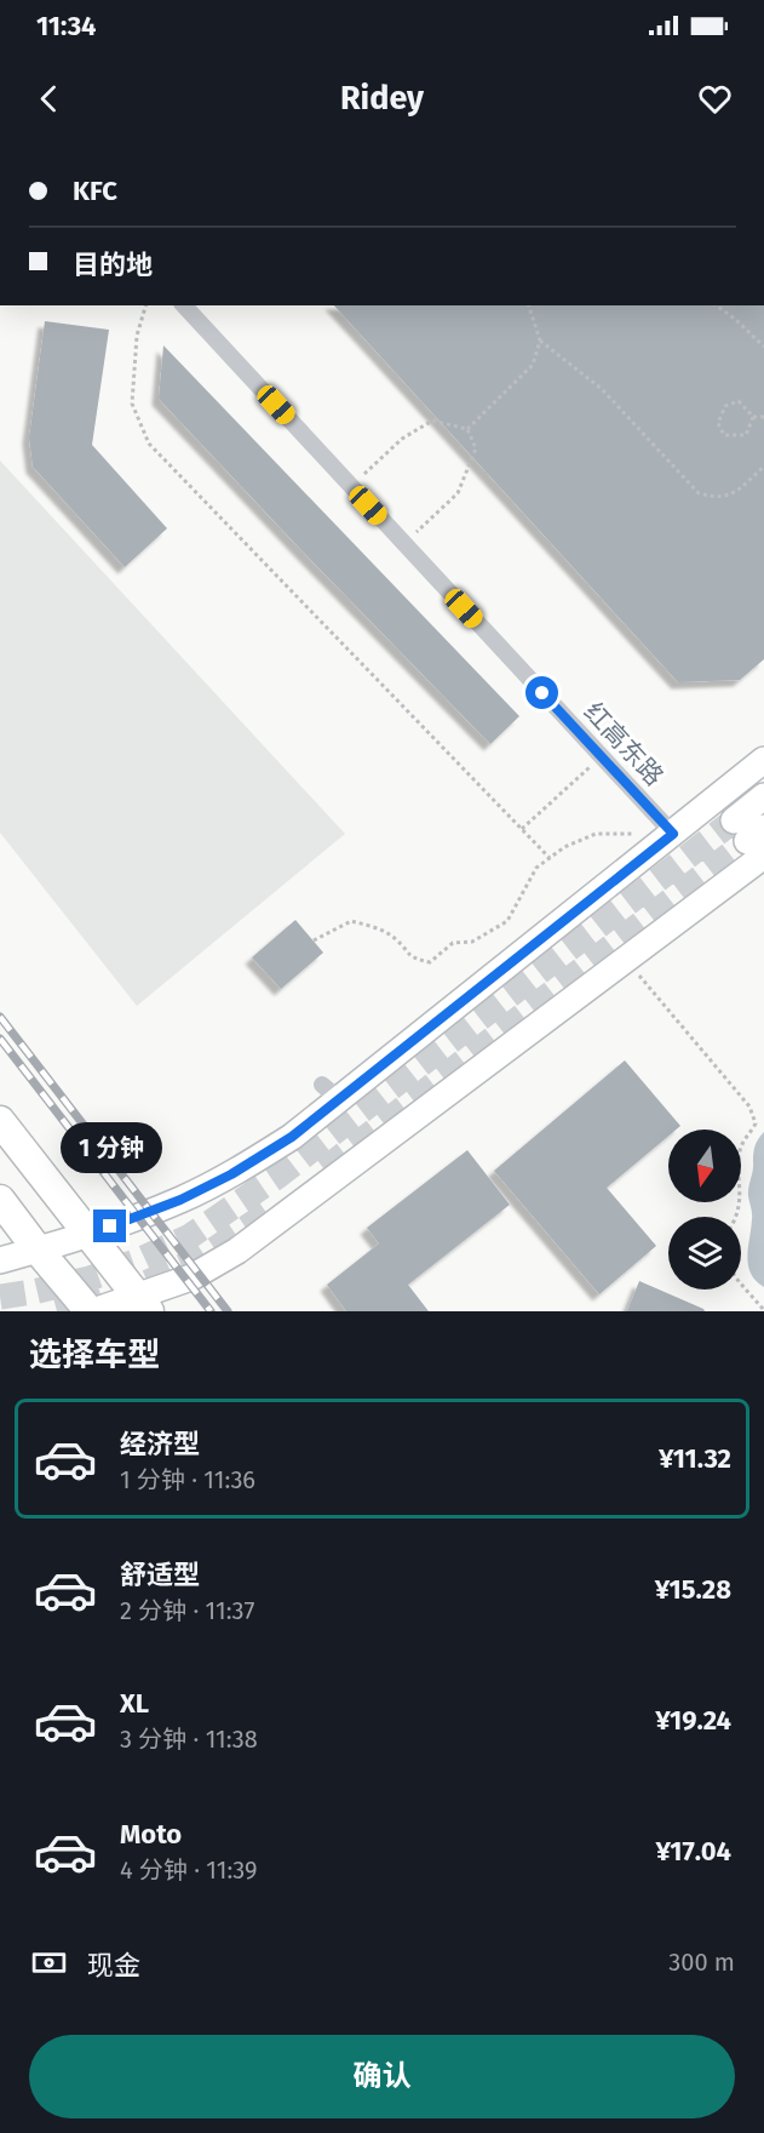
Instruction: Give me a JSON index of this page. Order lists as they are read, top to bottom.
{
  "streets": {
    "street": ["红高东路"]
  },
  "north": "bottom",
  "page": {
    "status": "11:34",
    "header": "Ridey",
    "banner": ["KFC", "目的地"],
    "bubble": "1 分钟",
    "heading": "选择车型",
    "list": [
      {
        "name": "经济型",
        "note": "1 分钟 · 11:36",
        "value": "¥11.32"
      },
      {
        "name": "舒适型",
        "note": "2 分钟 · 11:37",
        "value": "¥15.28"
      },
      {
        "name": "XL",
        "note": "3 分钟 · 11:38",
        "value": "¥19.24"
      },
      {
        "name": "Moto",
        "note": "4 分钟 · 11:39",
        "value": "¥17.04"
      }
    ],
    "pay": ["现金", "300 m"],
    "buttons": "确认"
  }
}
